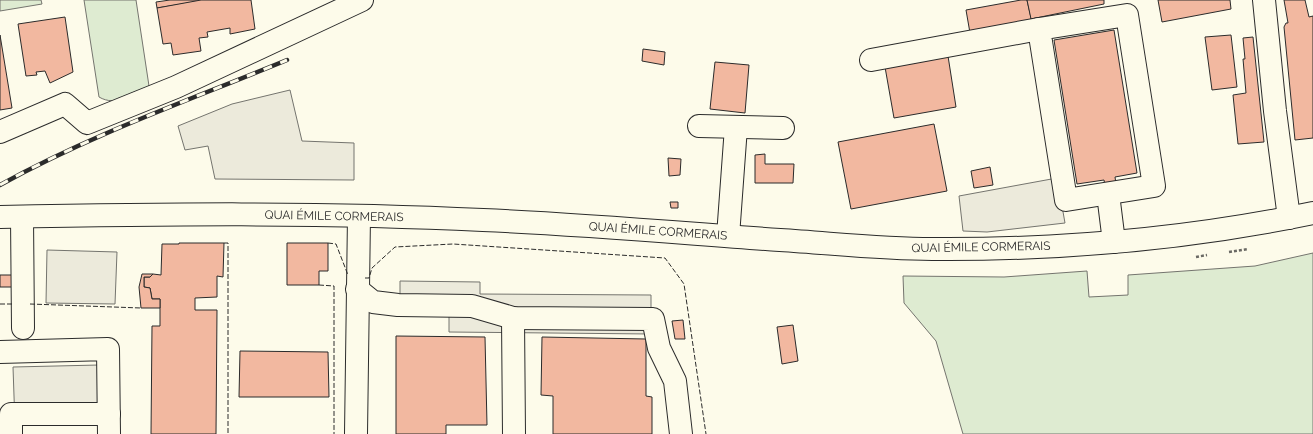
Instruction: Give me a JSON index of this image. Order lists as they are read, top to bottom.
{
  "streets": {
    "main road": ["QUAI ÉMILE CORMERAIS"]
  }
}
